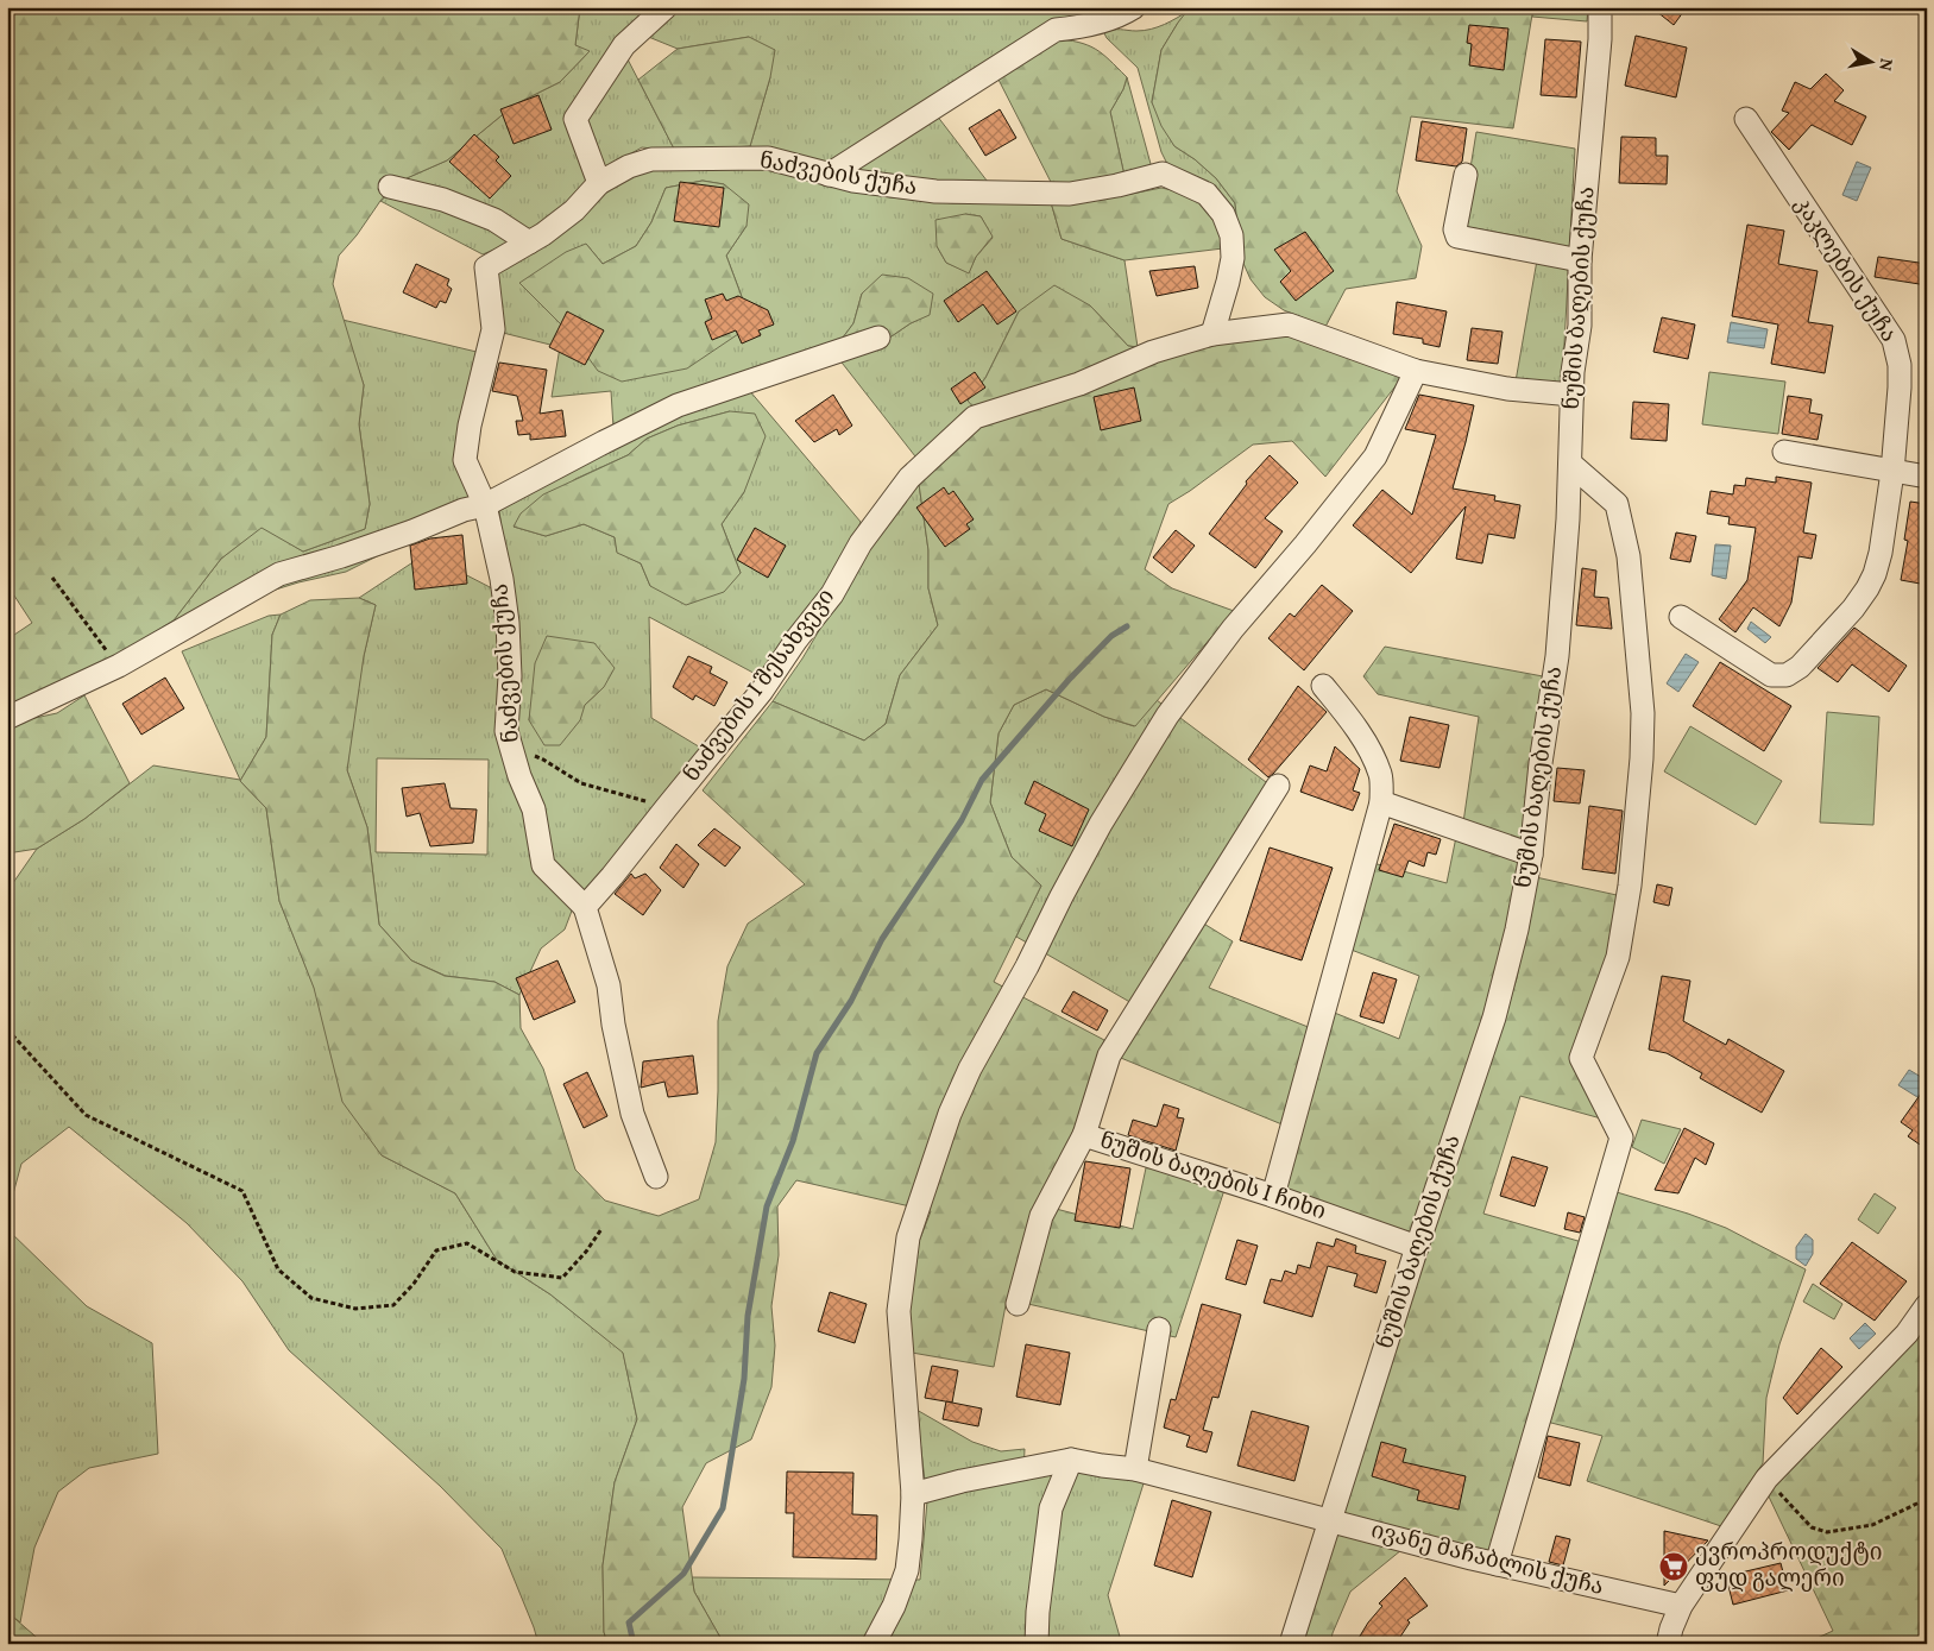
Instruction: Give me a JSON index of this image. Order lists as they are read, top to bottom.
{
  "streets": {
    "street": [
      "ნაძვების ქუჩა",
      "კაკლების ქუჩა",
      "ნუშის ბაღების ქუჩა",
      "ნაძვების I შესახვევი",
      "ნუშის ბაღების I ჩიხი",
      "ივანე მაჩაბლის ქუჩა"
    ]
  },
  "crossings": [
    ["ნაძვების ქუჩა", "ნაძვების I შესახვევი"],
    ["ნუშის ბაღების ქუჩა", "ნუშის ბაღების I ჩიხი"],
    ["ნუშის ბაღების ქუჩა", "ივანე მაჩაბლის ქუჩა"]
  ],
  "places": {
    "supermarket": ["ევროპროდუქტი ფუდ გალერი"]
  },
  "north": "right"
}
